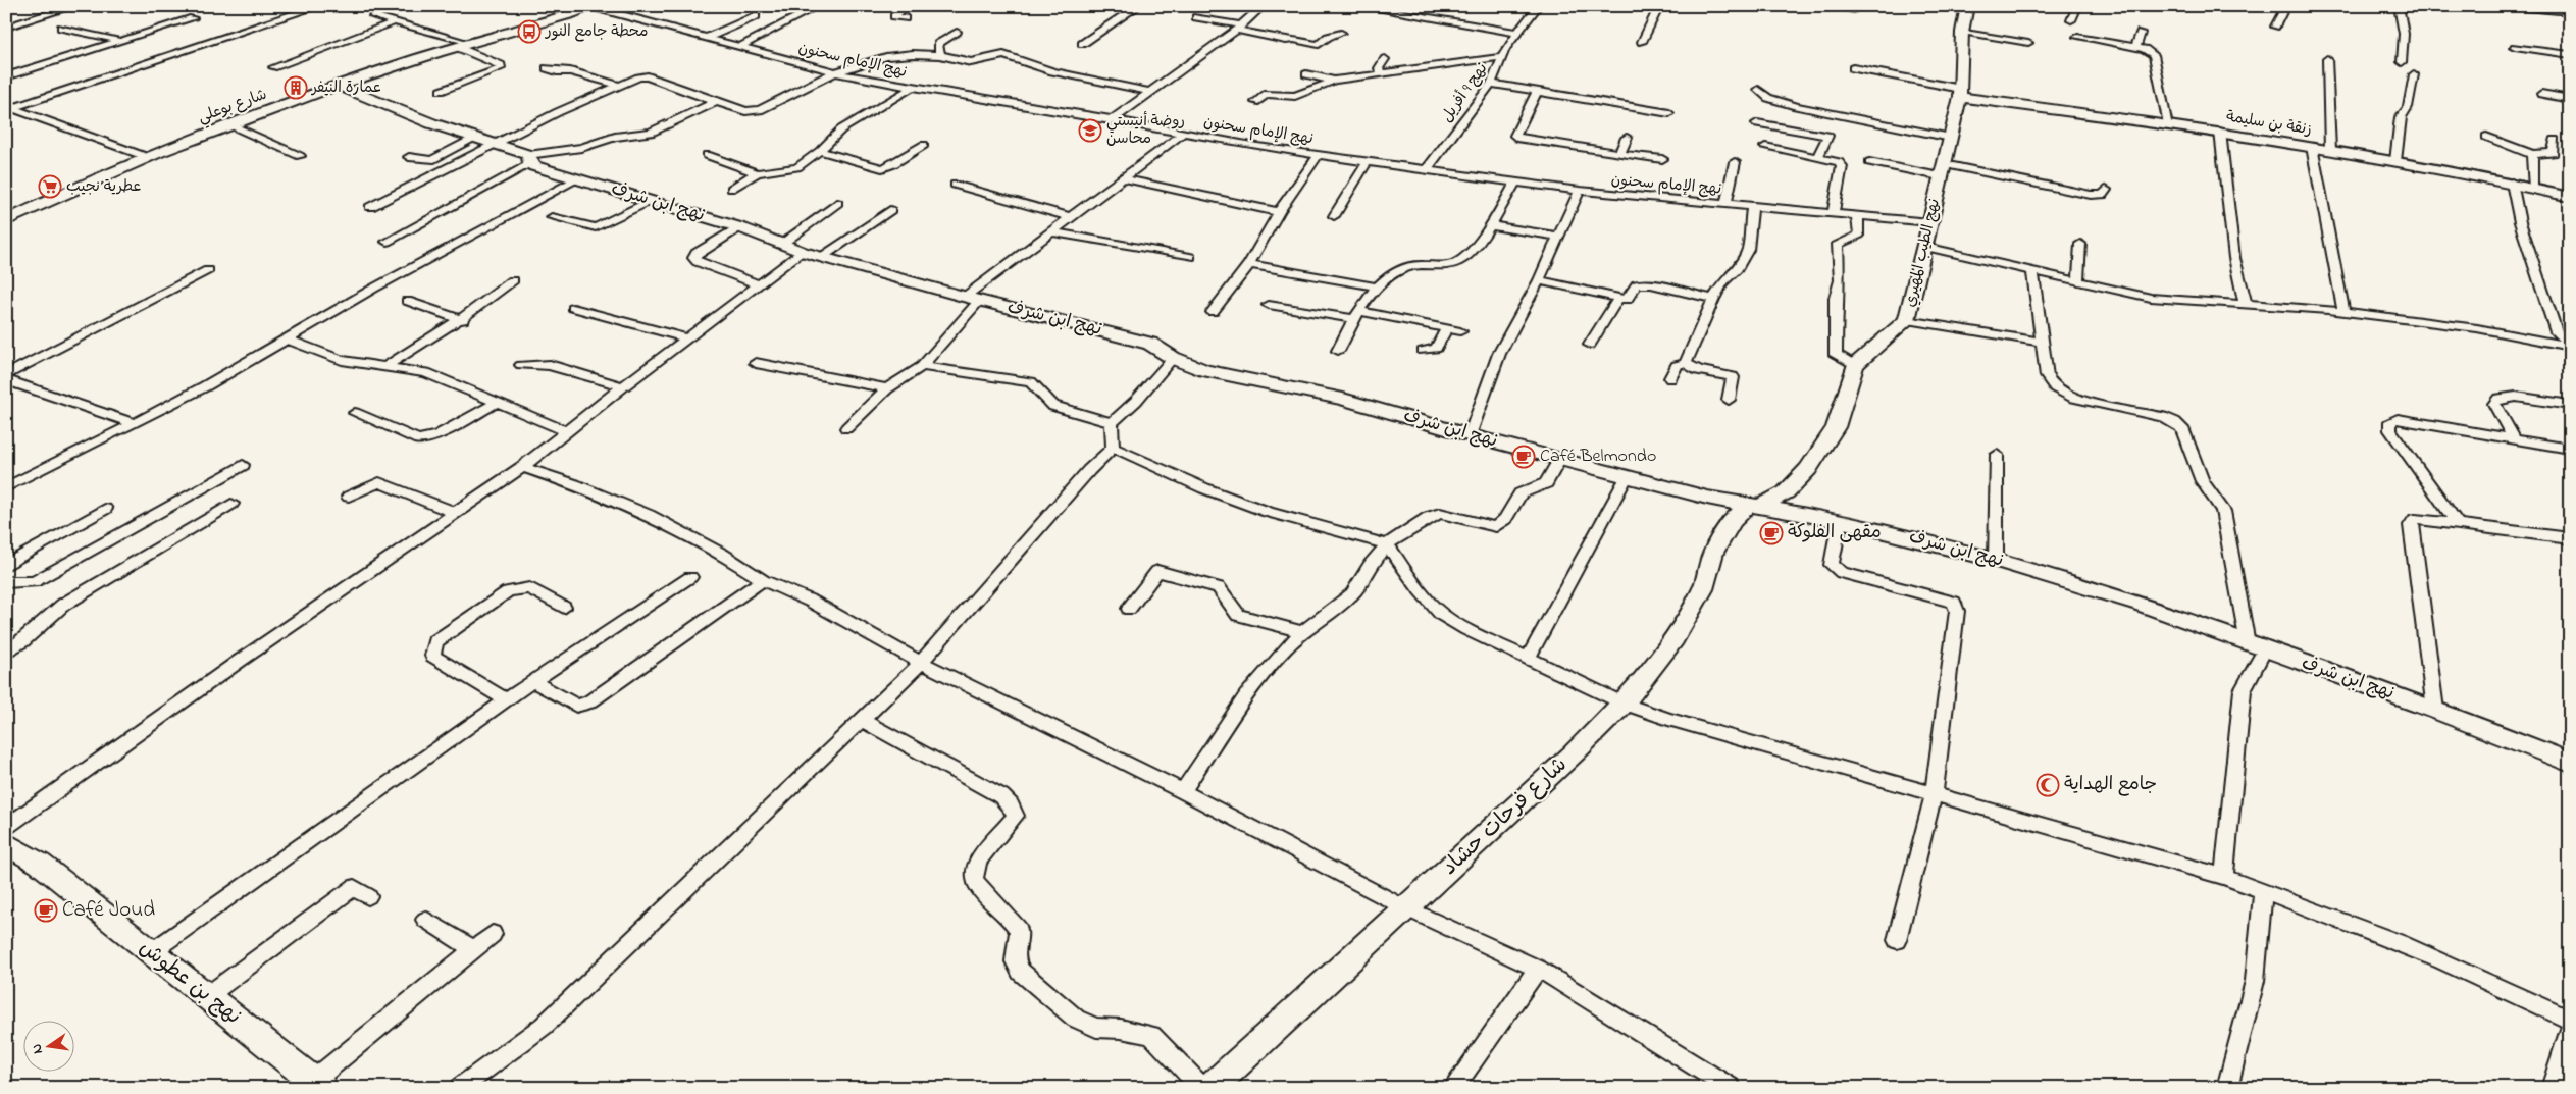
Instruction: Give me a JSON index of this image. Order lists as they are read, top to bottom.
{
  "streets": {
    "street": [
      "نهج الإمام سحنون",
      "نهج 9 أفريل",
      "شارع بوعلي",
      "زنقة بن سليمة",
      "نهج ابن شرف",
      "نهج الطيب المهيري",
      "شارع فرحات حشاد",
      "نهج بن عطوش"
    ]
  },
  "crossings": [
    ["نهج الإمام سحنون", "نهج 9 أفريل"],
    ["نهج الإمام سحنون", "شارع بوعلي"],
    ["نهج الإمام سحنون", "نهج الطيب المهيري"],
    ["شارع بوعلي", "نهج ابن شرف"],
    ["زنقة بن سليمة", "نهج الطيب المهيري"],
    ["نهج ابن شرف", "شارع فرحات حشاد"]
  ],
  "places": {
    "bus stop": ["محطة جامع النور"],
    "building": ["عمارة النيفر"],
    "school or university": ["روضة أنيستي محاسن"],
    "supermarket": ["عطرية نجيب"],
    "cafe": ["Café Belmondo", "مقهى الفلوكة", "Café Joud"],
    "mosque": ["جامع الهداية"]
  },
  "north": "left"
}
